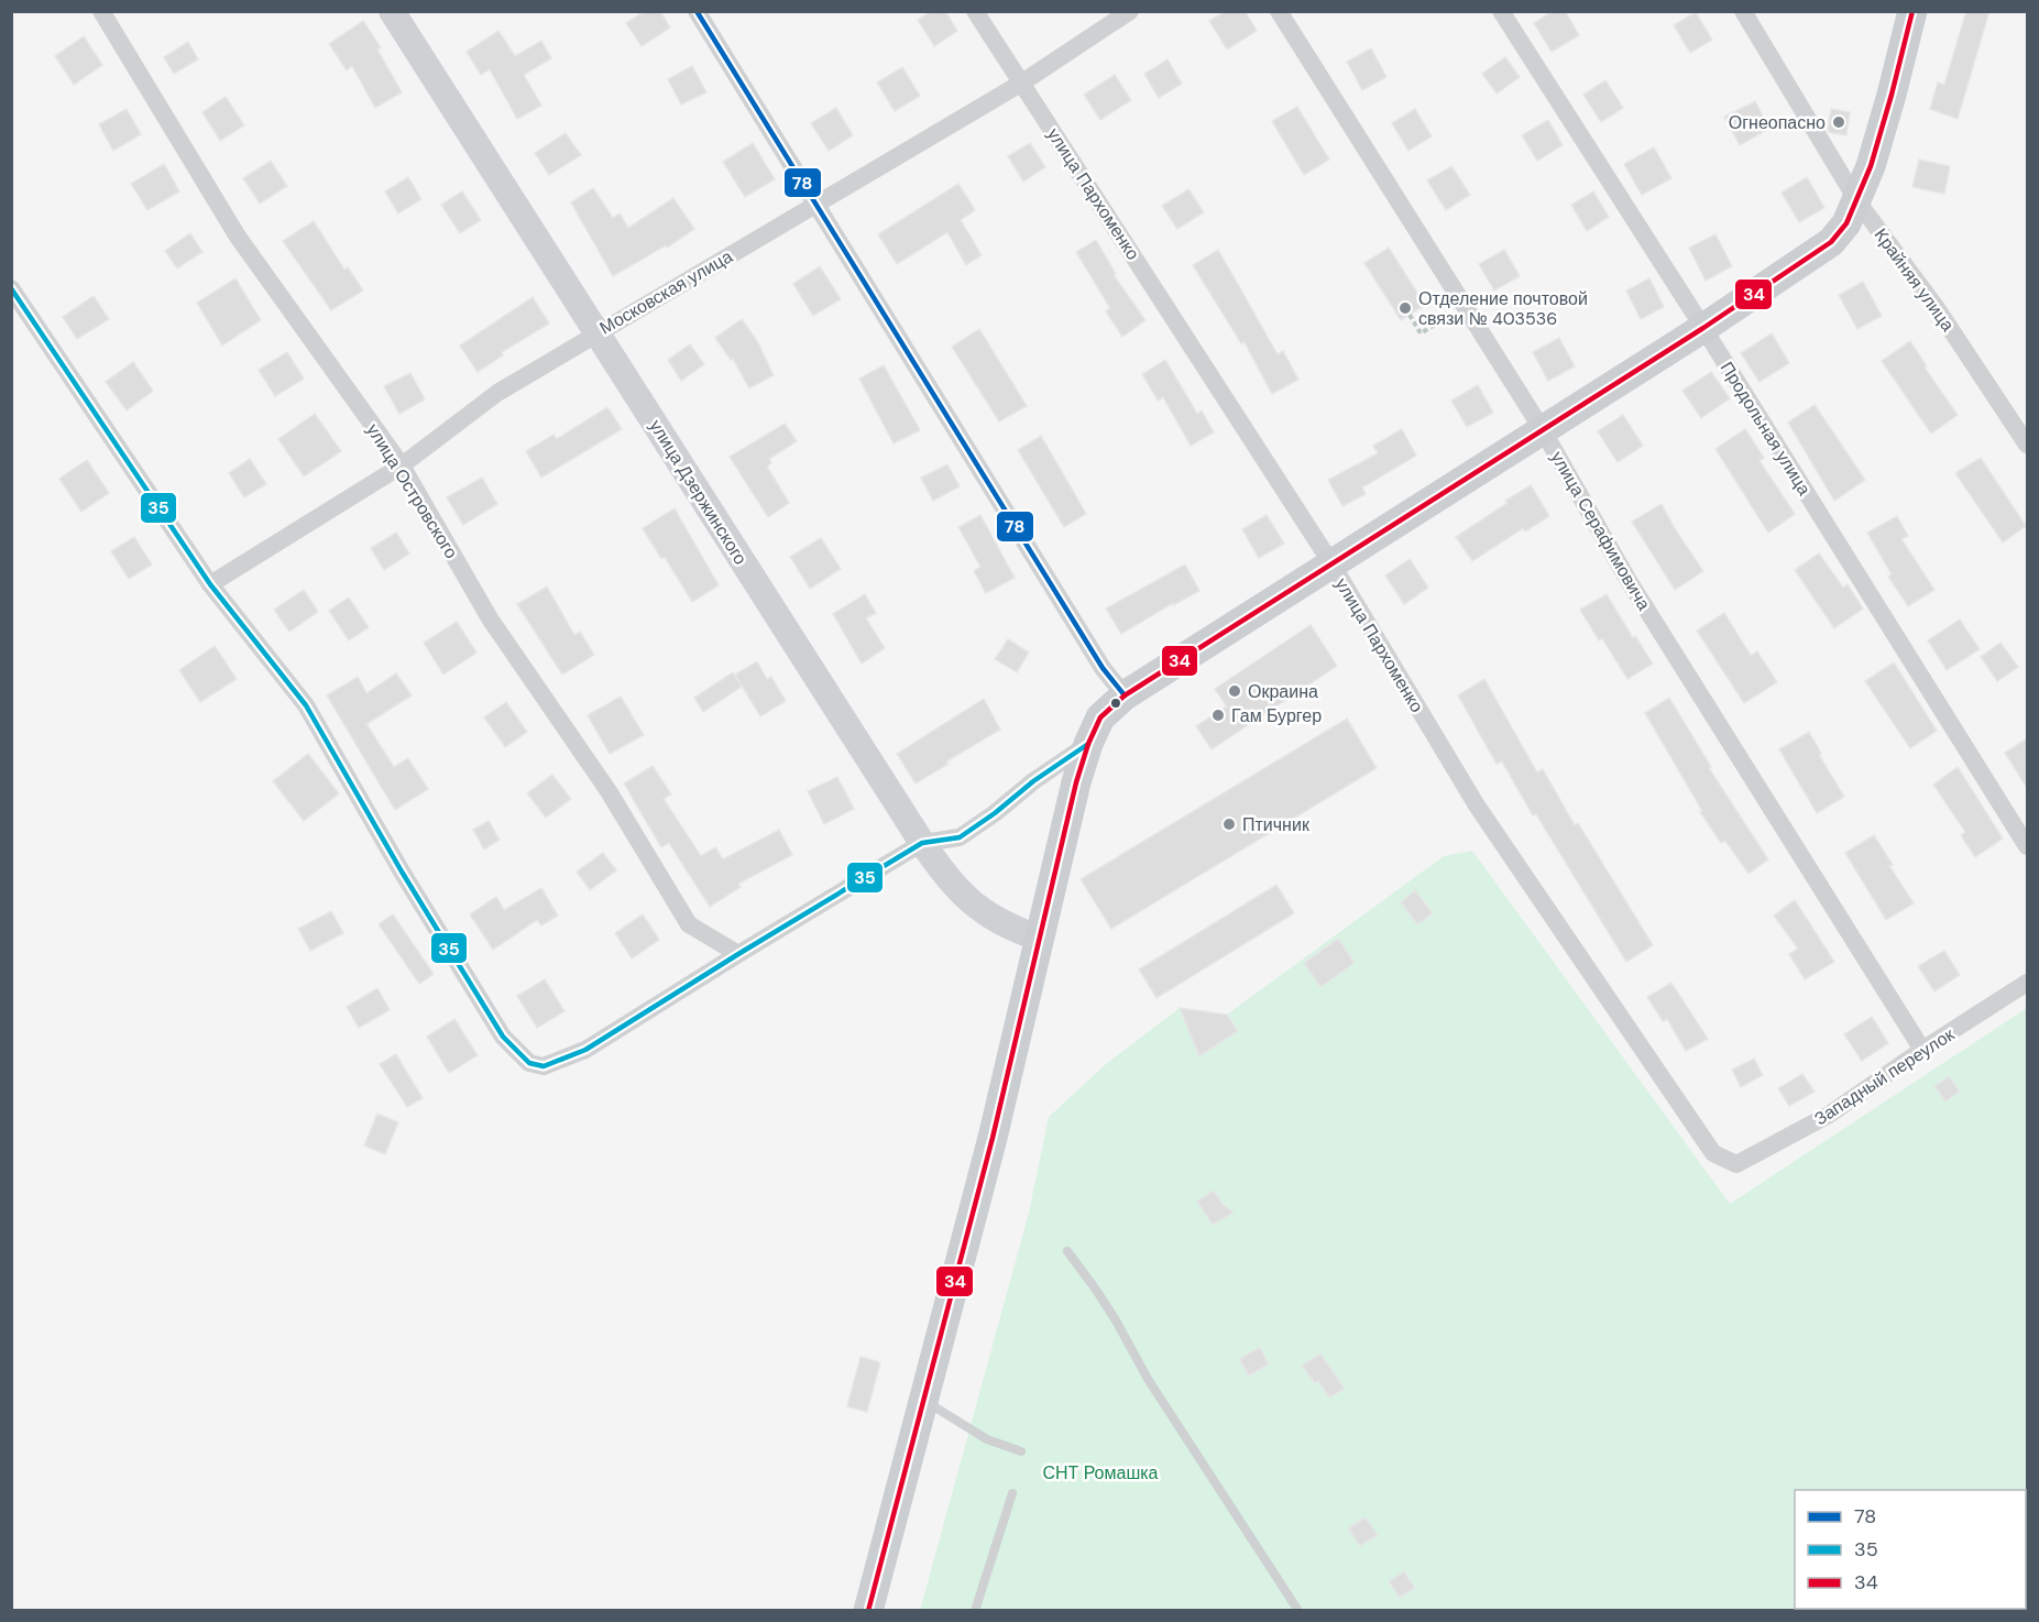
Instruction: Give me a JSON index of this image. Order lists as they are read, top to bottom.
{
  "streets": {
    "street": [
      "улица Пархоменко",
      "Крайняя улица",
      "Московская улица",
      "Продольная улица",
      "улица Островского",
      "улица Дзержинского",
      "улица Серафимовича",
      "Западный переулок"
    ]
  },
  "crossings": [
    ["улица Пархоменко", "Московская улица"],
    ["улица Пархоменко", "Западный переулок"],
    ["Московская улица", "улица Островского"],
    ["Московская улица", "улица Дзержинского"],
    ["улица Серафимовича", "Западный переулок"]
  ],
  "parks": ["СНТ Ромашка"],
  "places": [
    "Огнеопасно",
    "Отделение почтовой связи № 403536",
    "Окраина",
    "Гам Бургер",
    "Птичник"
  ],
  "lines": ["transit line 78", "transit line 34", "transit line 35"],
  "legend": ["78", "35", "34"]
}
